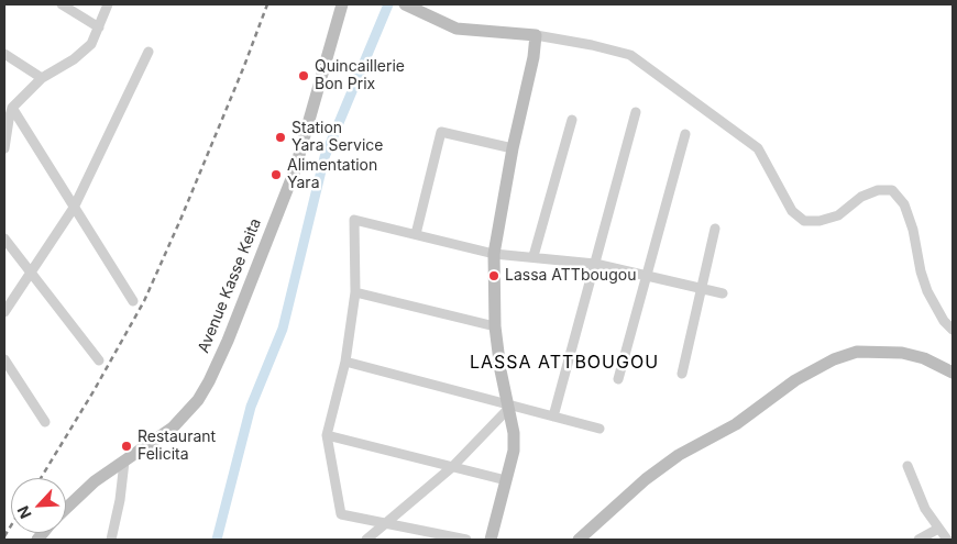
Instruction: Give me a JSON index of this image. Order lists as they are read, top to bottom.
{
  "streets": {
    "street": ["Avenue Kasse Keita"]
  },
  "districts": ["LASSA ATTBOUGOU"],
  "places": [
    "Quincaillerie Bon Prix",
    "Station Yara Service",
    "Alimentation Yara",
    "Lassa ATTbougou",
    "Restaurant Felicita"
  ],
  "north": "bottom left"
}
